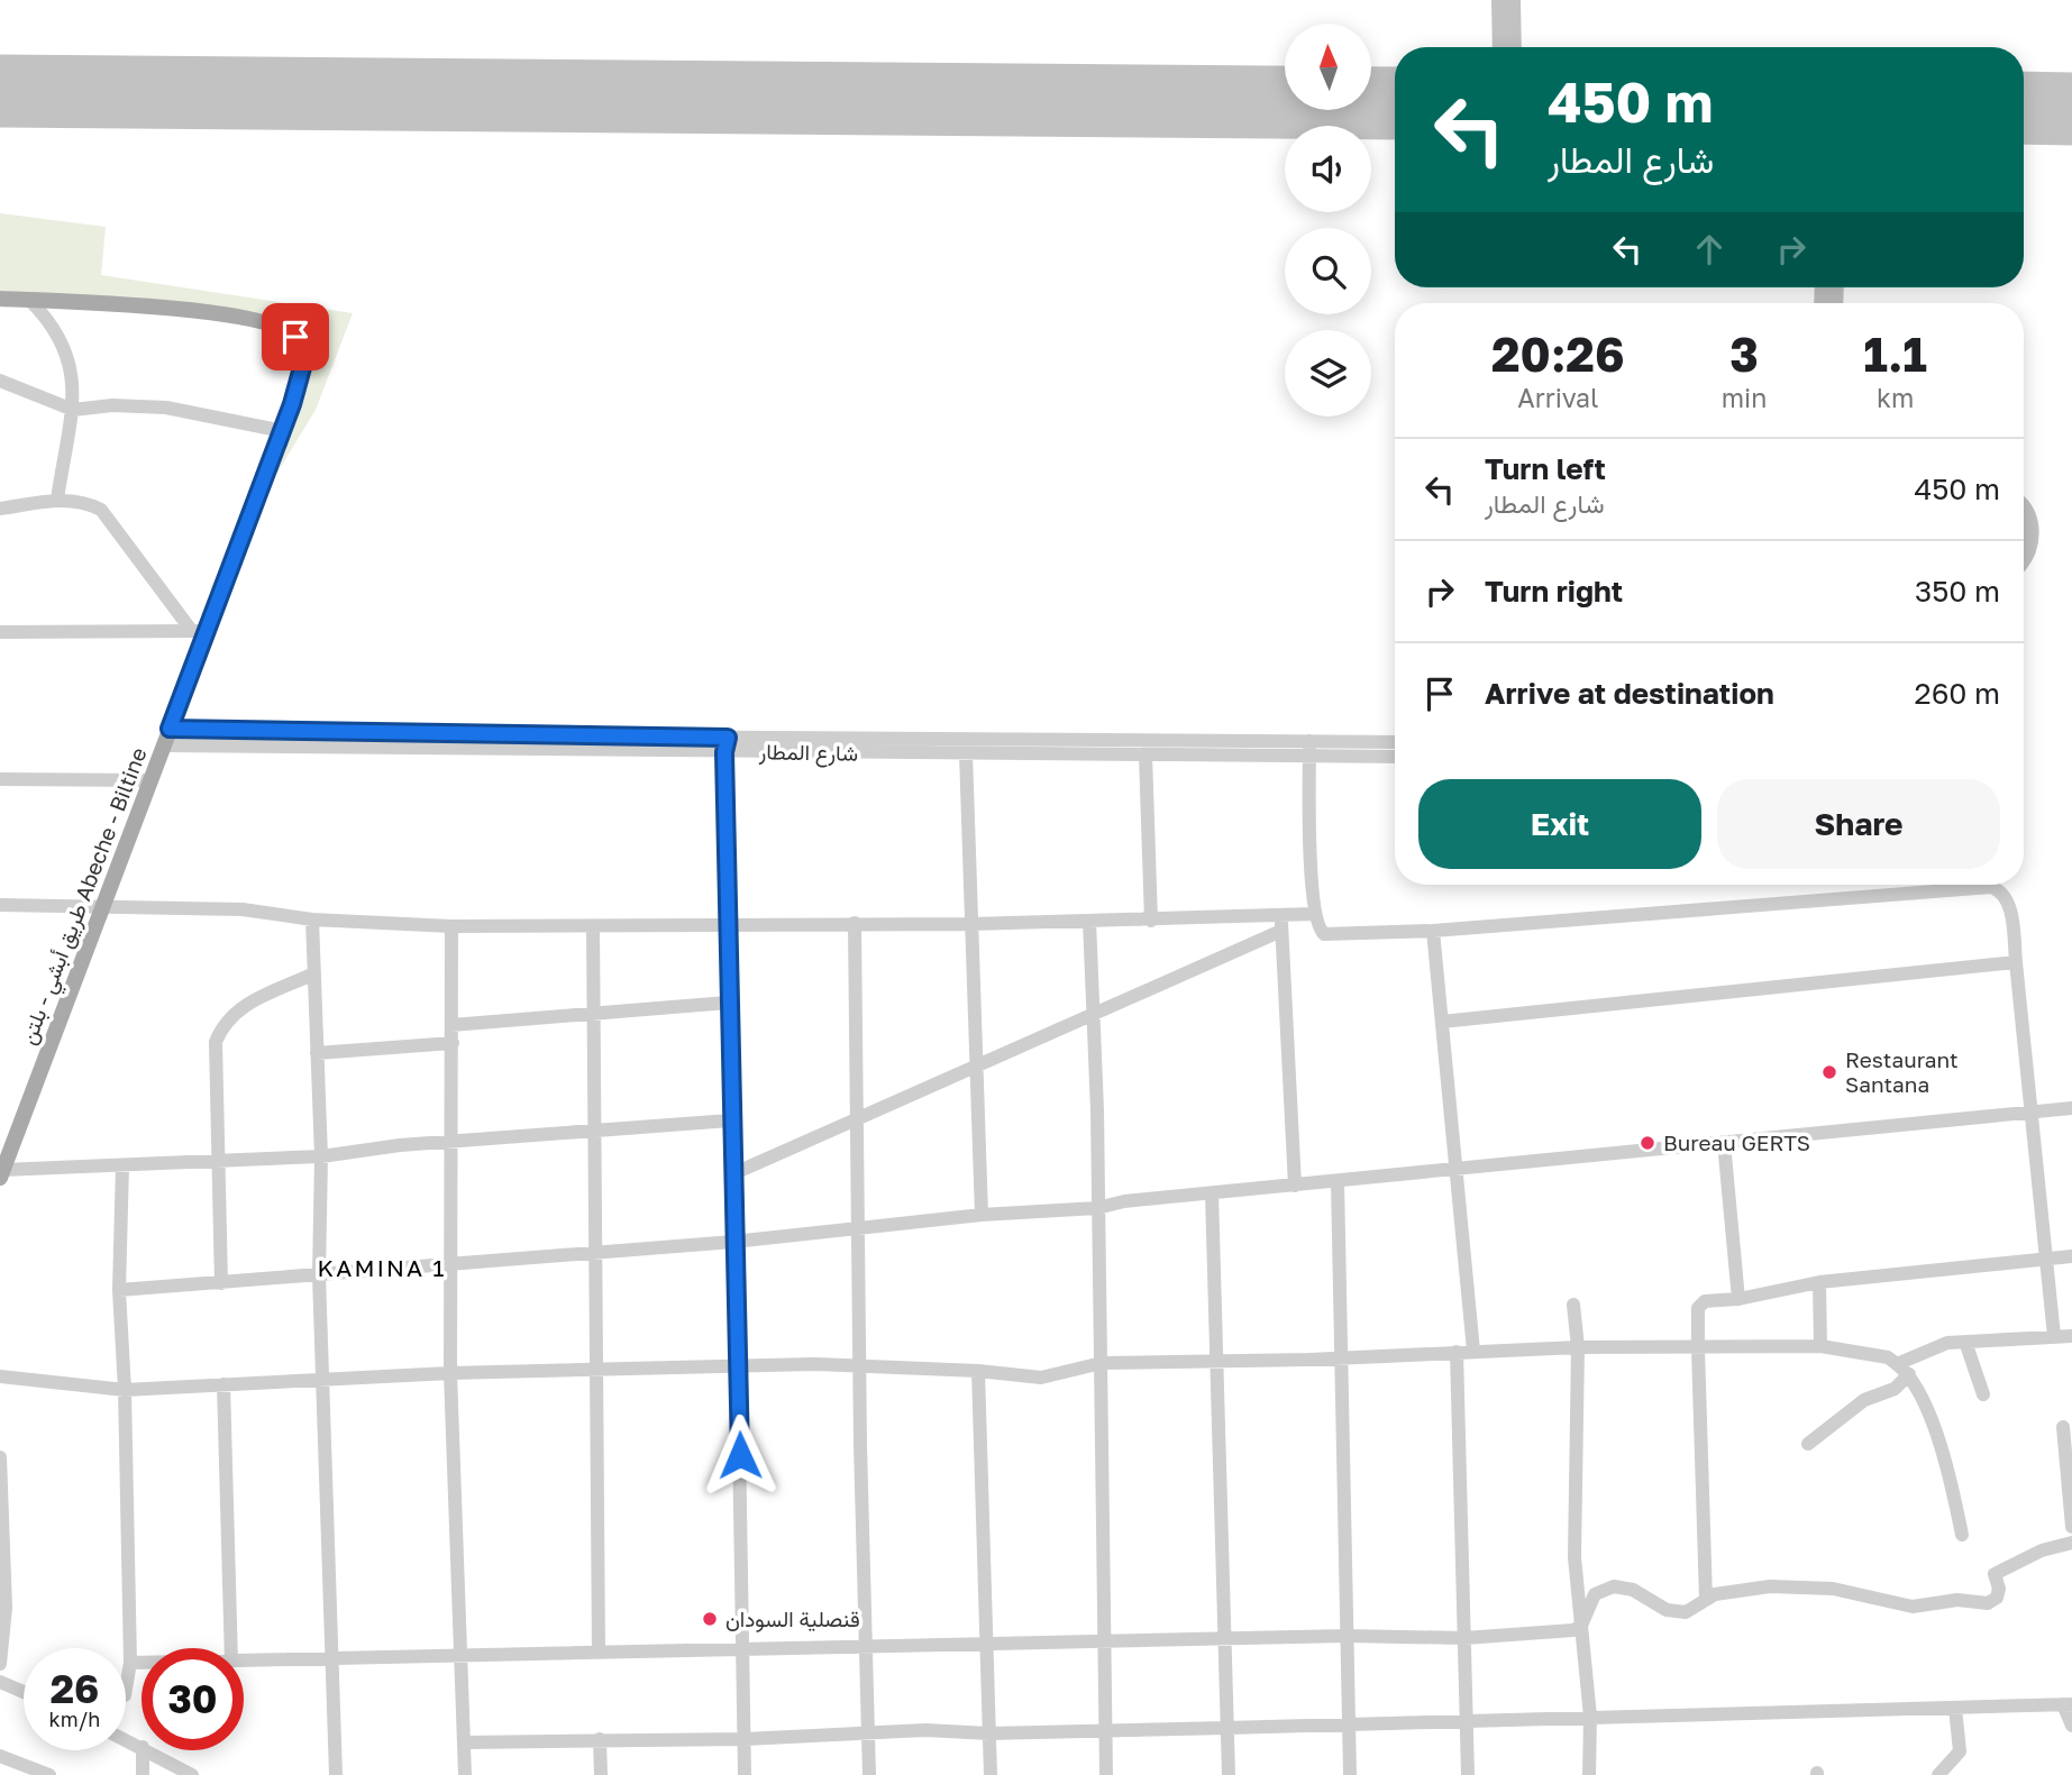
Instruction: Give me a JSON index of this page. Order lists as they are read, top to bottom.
{
  "streets": {
    "main road": ["طريق أبشي - بلتن Abeche - Biltine"],
    "street": ["شارع المطار"]
  },
  "crossings": [
    ["شارع المطار", "طريق أبشي - بلتن Abeche - Biltine"]
  ],
  "districts": ["KAMINA 1"],
  "places": ["Restaurant Santana", "Bureau GERTS", "قنصلية السودان"],
  "north": "top",
  "page": {
    "turn": ["450 m", "شارع المطار"],
    "eta": [
      "20:26",
      "Arrival",
      "3",
      "min",
      "1.1",
      "km"
    ],
    "list": [
      {
        "name": "Turn left",
        "note": "شارع المطار",
        "value": "450 m"
      },
      {
        "name": "Turn right",
        "value": "350 m"
      },
      {
        "name": "Arrive at destination",
        "value": "260 m"
      }
    ],
    "buttons": ["Exit", "Share"],
    "speed": "26 km/h",
    "limit": "30"
  }
}
